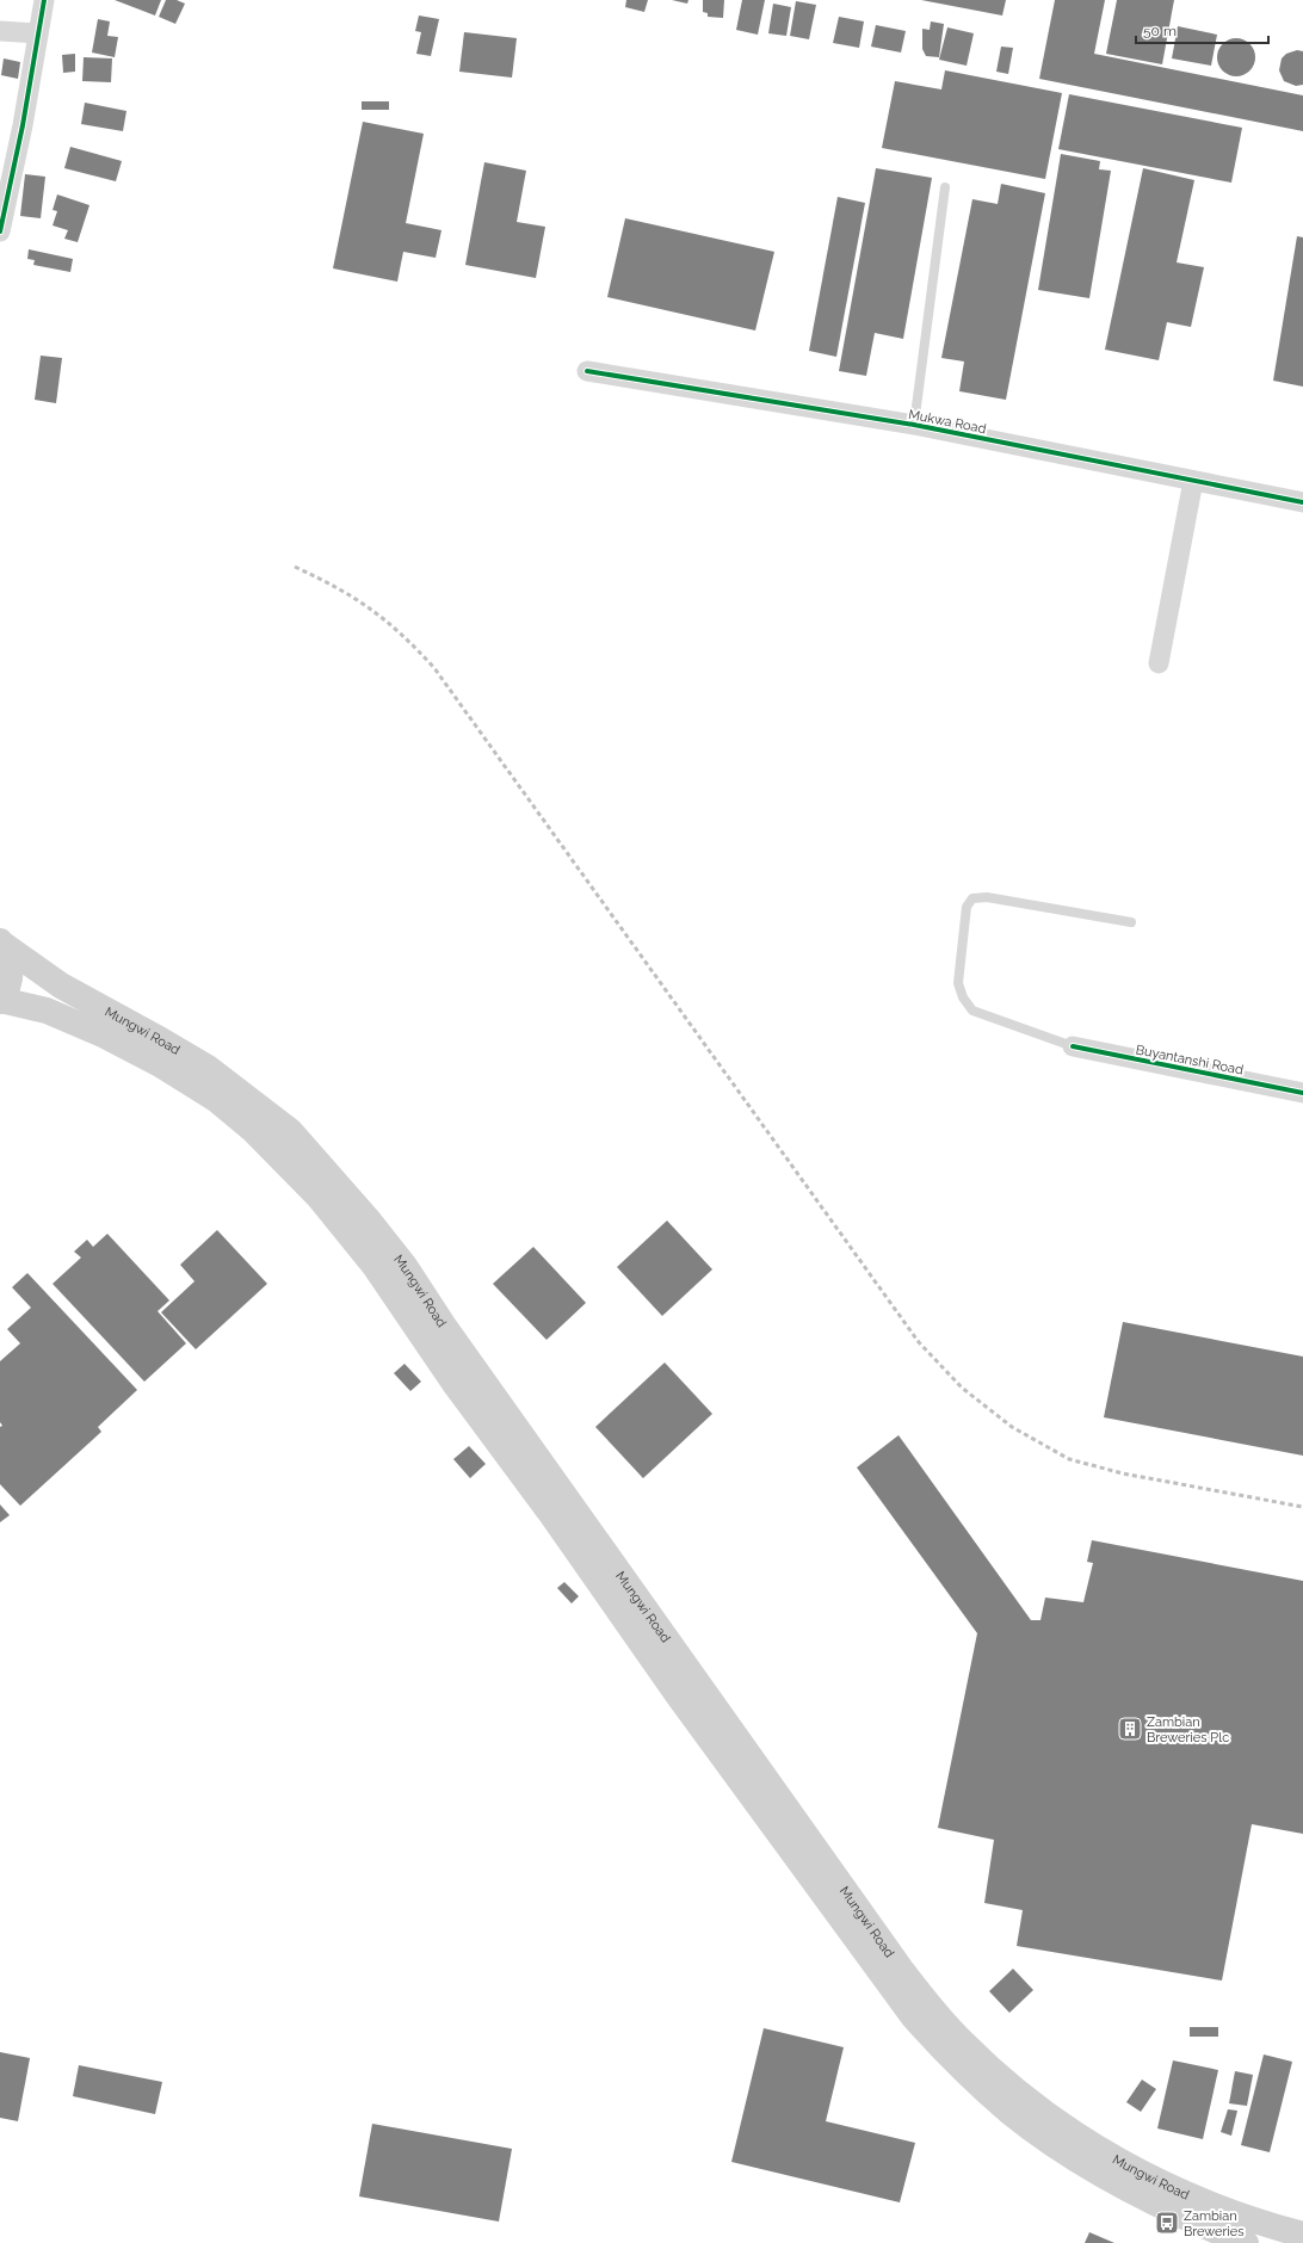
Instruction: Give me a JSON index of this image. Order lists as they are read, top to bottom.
{
  "streets": {
    "main road": ["Mungwi Road"],
    "street": ["Mukwa Road", "Buyantanshi Road"]
  },
  "places": {
    "building": ["Zambian Breweries Plc"],
    "bus stop": ["Zambian Breweries"]
  },
  "scale_bar": "50 m"
}
